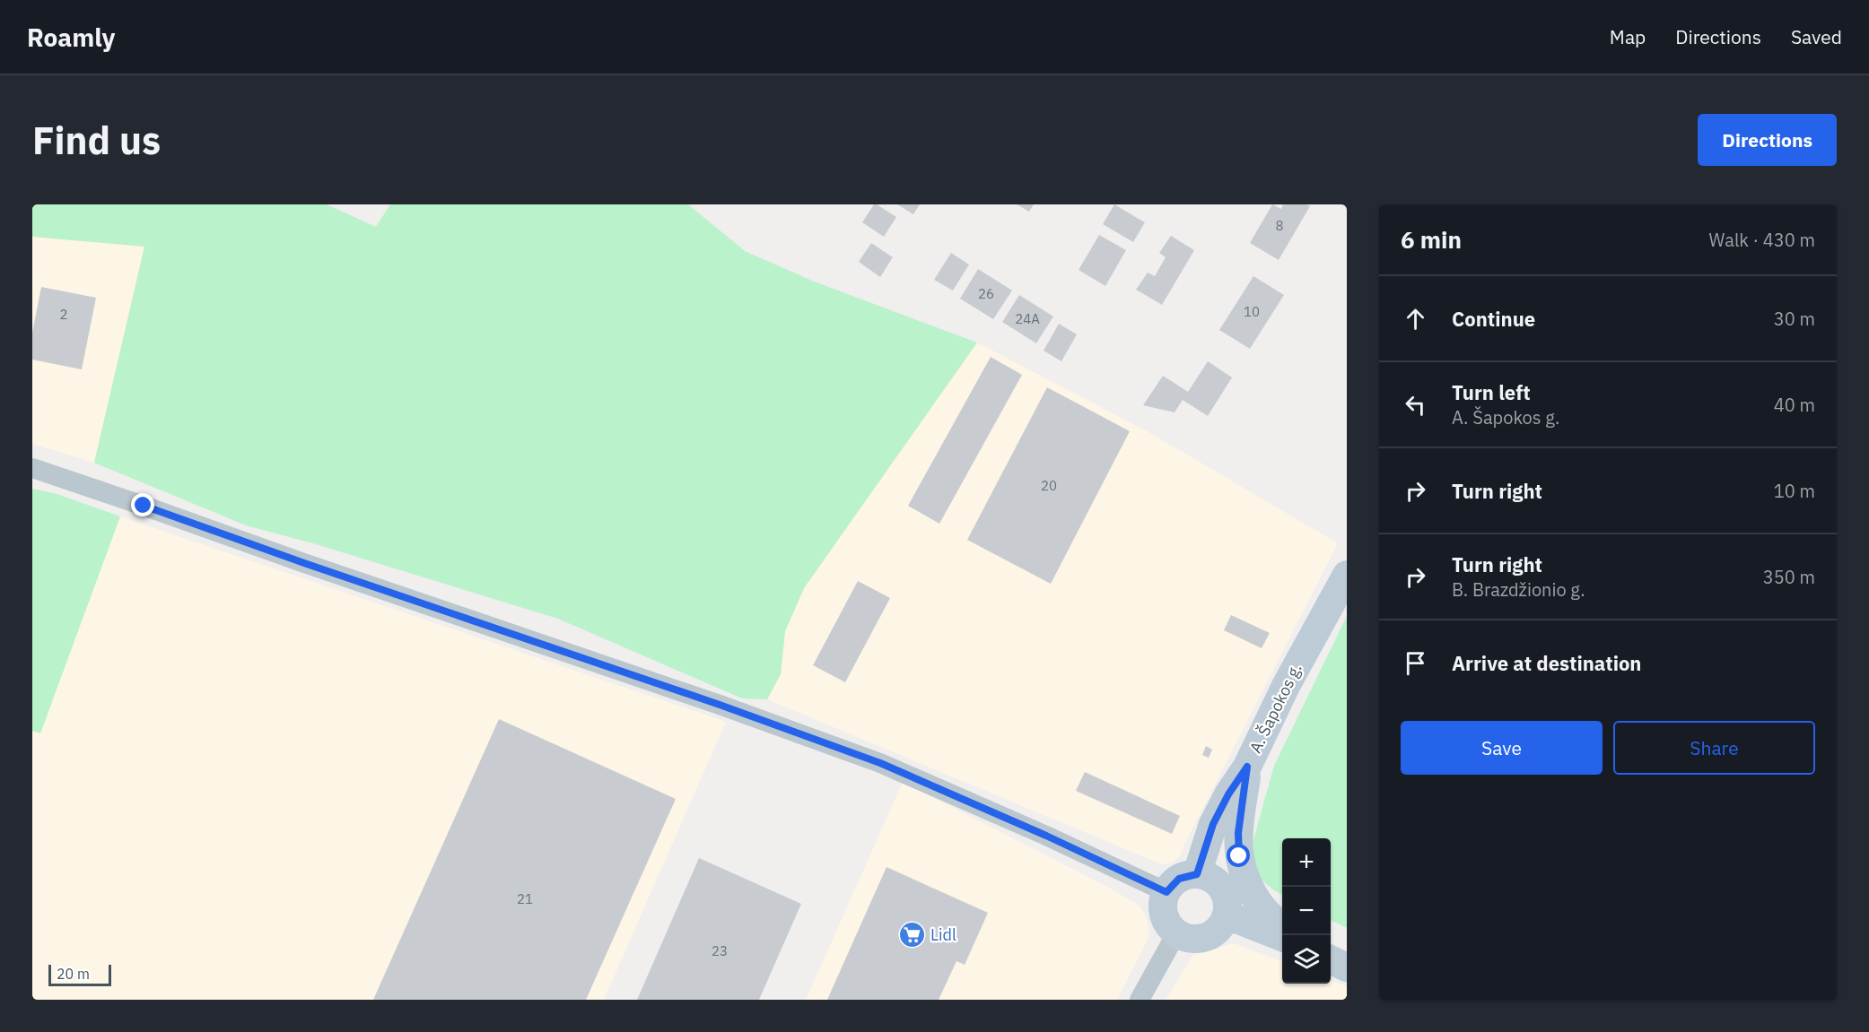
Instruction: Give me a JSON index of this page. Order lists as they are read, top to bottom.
{
  "streets": {
    "street": ["A. Šapokos g."]
  },
  "places": {
    "supermarket": ["Lidl"]
  },
  "house_numbers": [
    "8",
    "26",
    "10",
    "2",
    "24A",
    "20",
    "21",
    "23"
  ],
  "scale_bar": "20 m",
  "page": {
    "header": "Roamly",
    "nav": ["Map", "Directions", "Saved"],
    "buttons": [
      "Directions",
      ["Save", "Share"]
    ],
    "title": "Find us",
    "heading": ["6 min", "Walk · 430 m"],
    "list": [
      ["Continue", "30 m"],
      ["Turn left", "A. Šapokos g.", "40 m"],
      ["Turn right", "10 m"],
      ["Turn right", "B. Brazdžionio g.", "350 m"],
      "Arrive at destination"
    ],
    "map_buttons": ["+", "−"],
    "scale": "20 m"
  }
}
